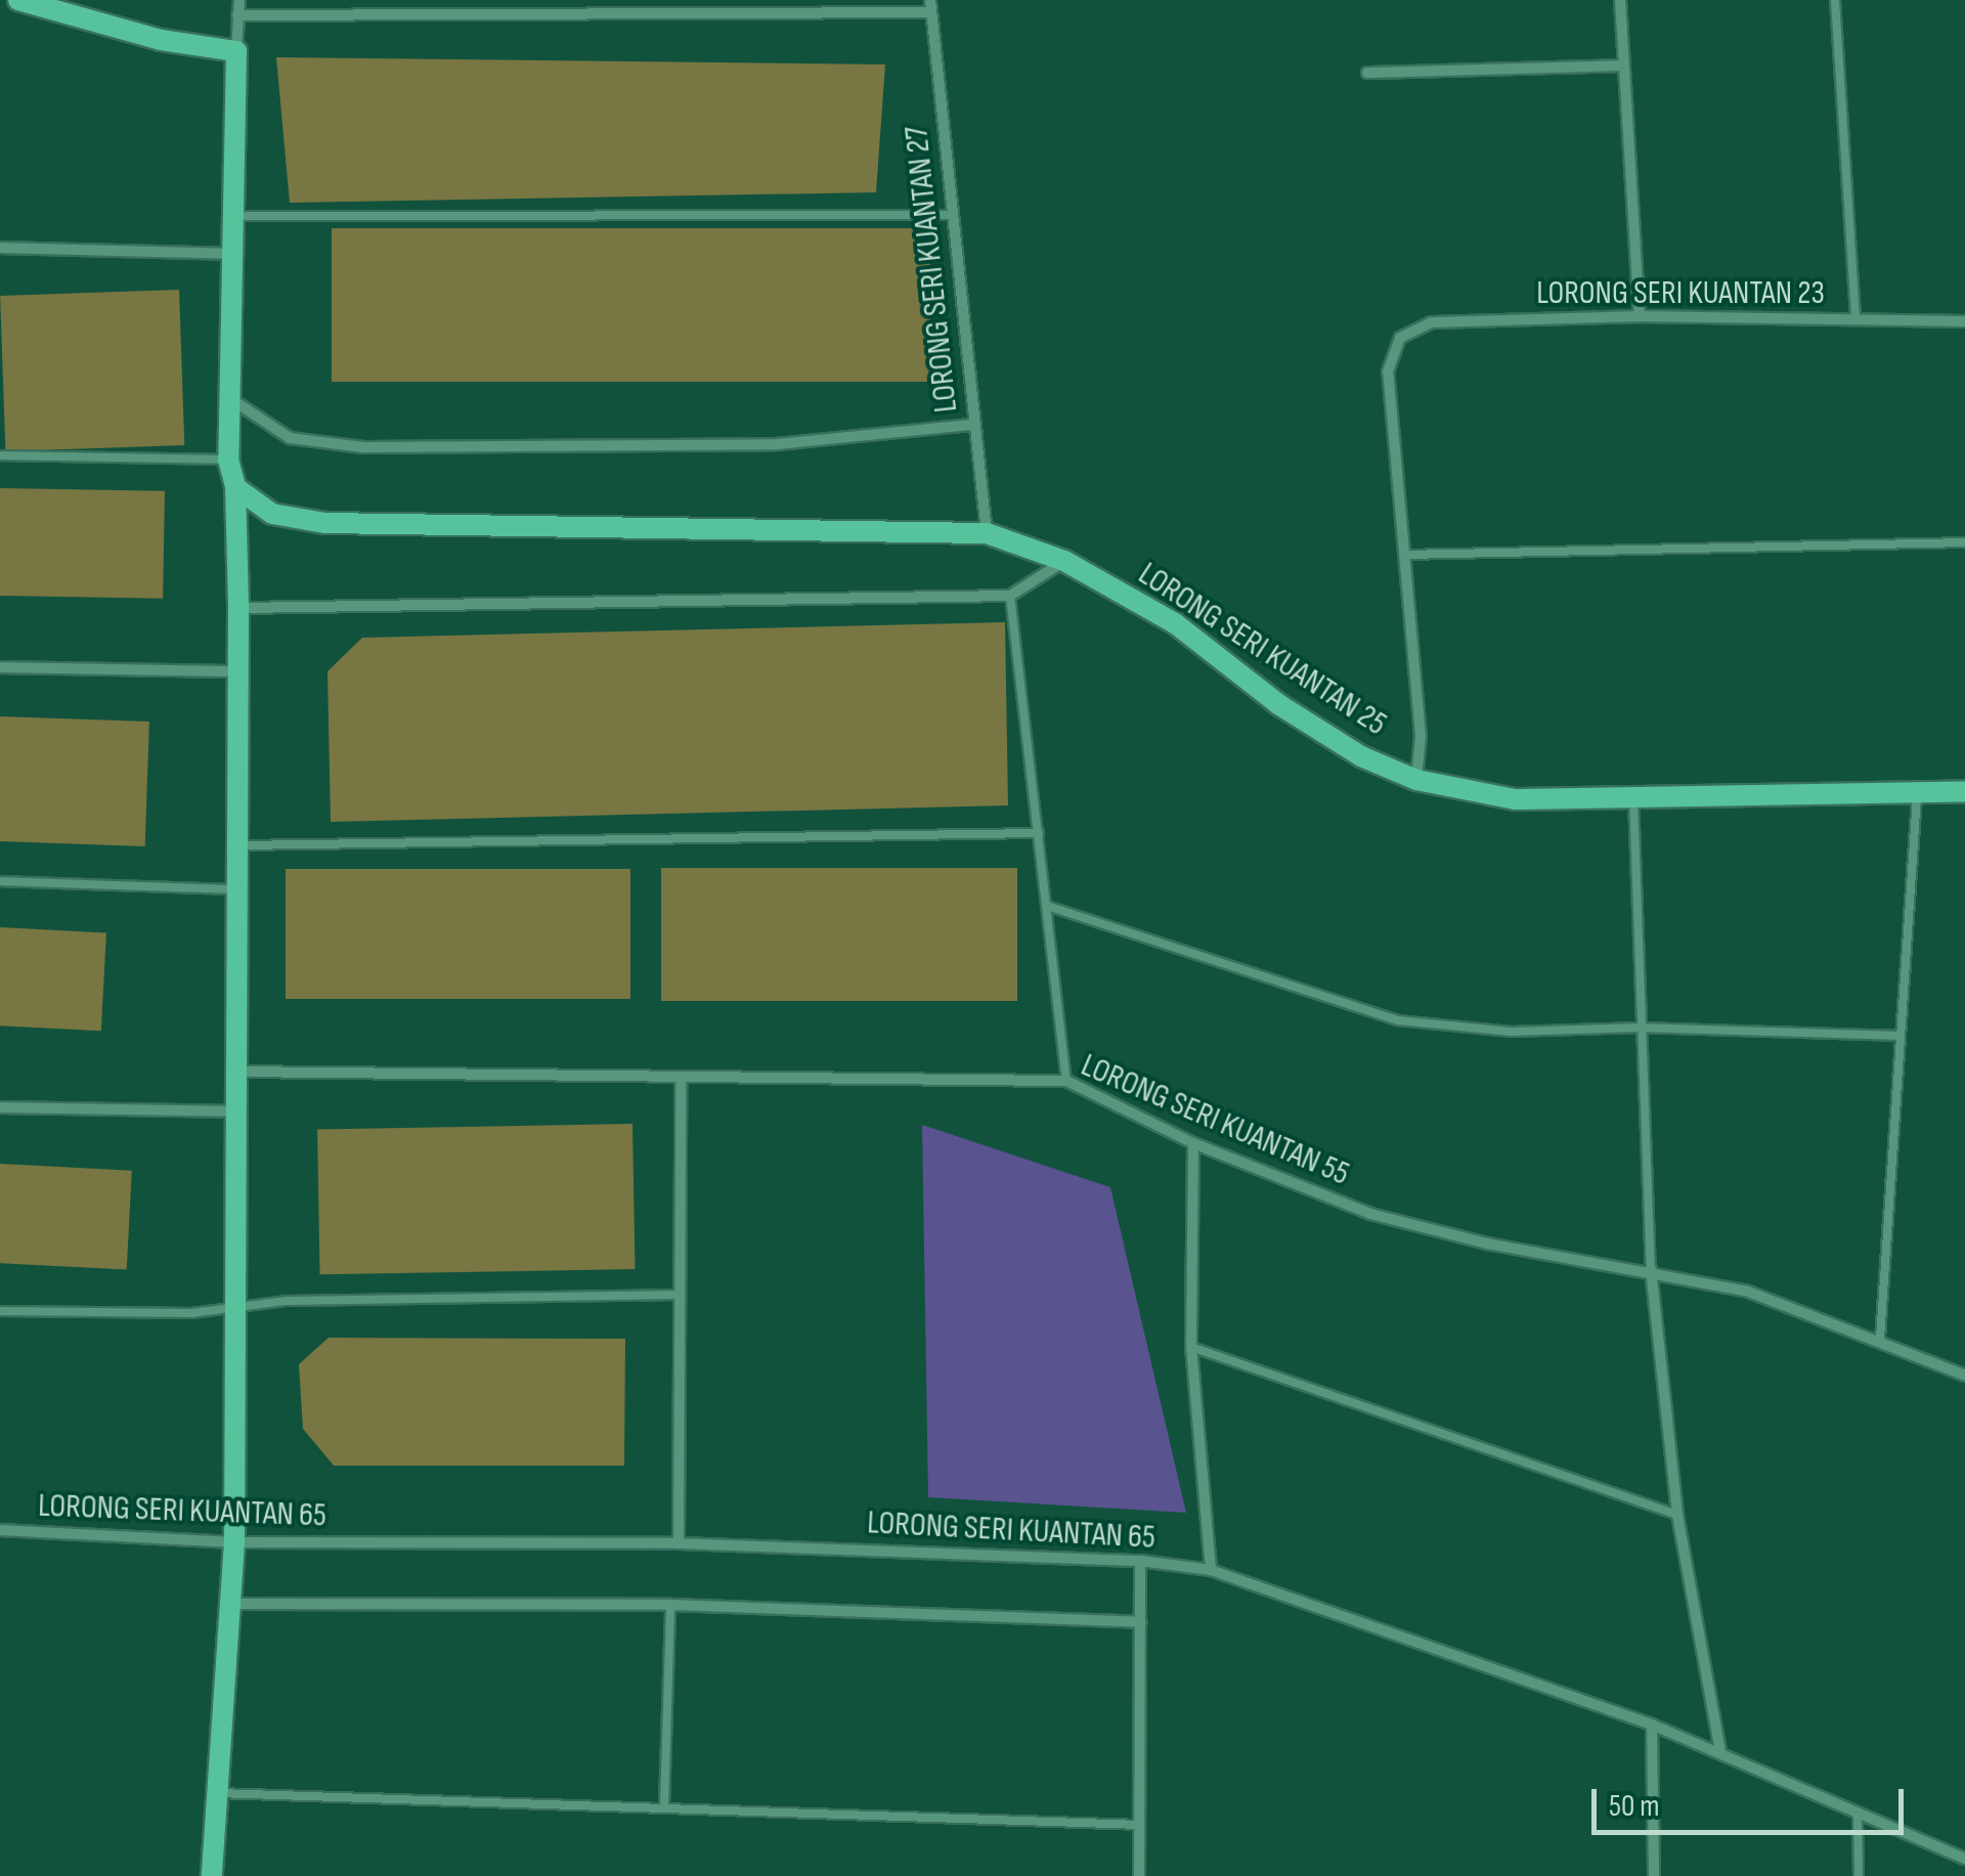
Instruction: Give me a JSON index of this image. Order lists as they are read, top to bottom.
{
  "streets": {
    "street": [
      "LORONG SERI KUANTAN 27",
      "LORONG SERI KUANTAN 23",
      "LORONG SERI KUANTAN 25",
      "LORONG SERI KUANTAN 55",
      "LORONG SERI KUANTAN 65"
    ]
  },
  "crossings": [
    ["LORONG SERI KUANTAN 27", "LORONG SERI KUANTAN 25"]
  ],
  "scale_bar": "50 m"
}
